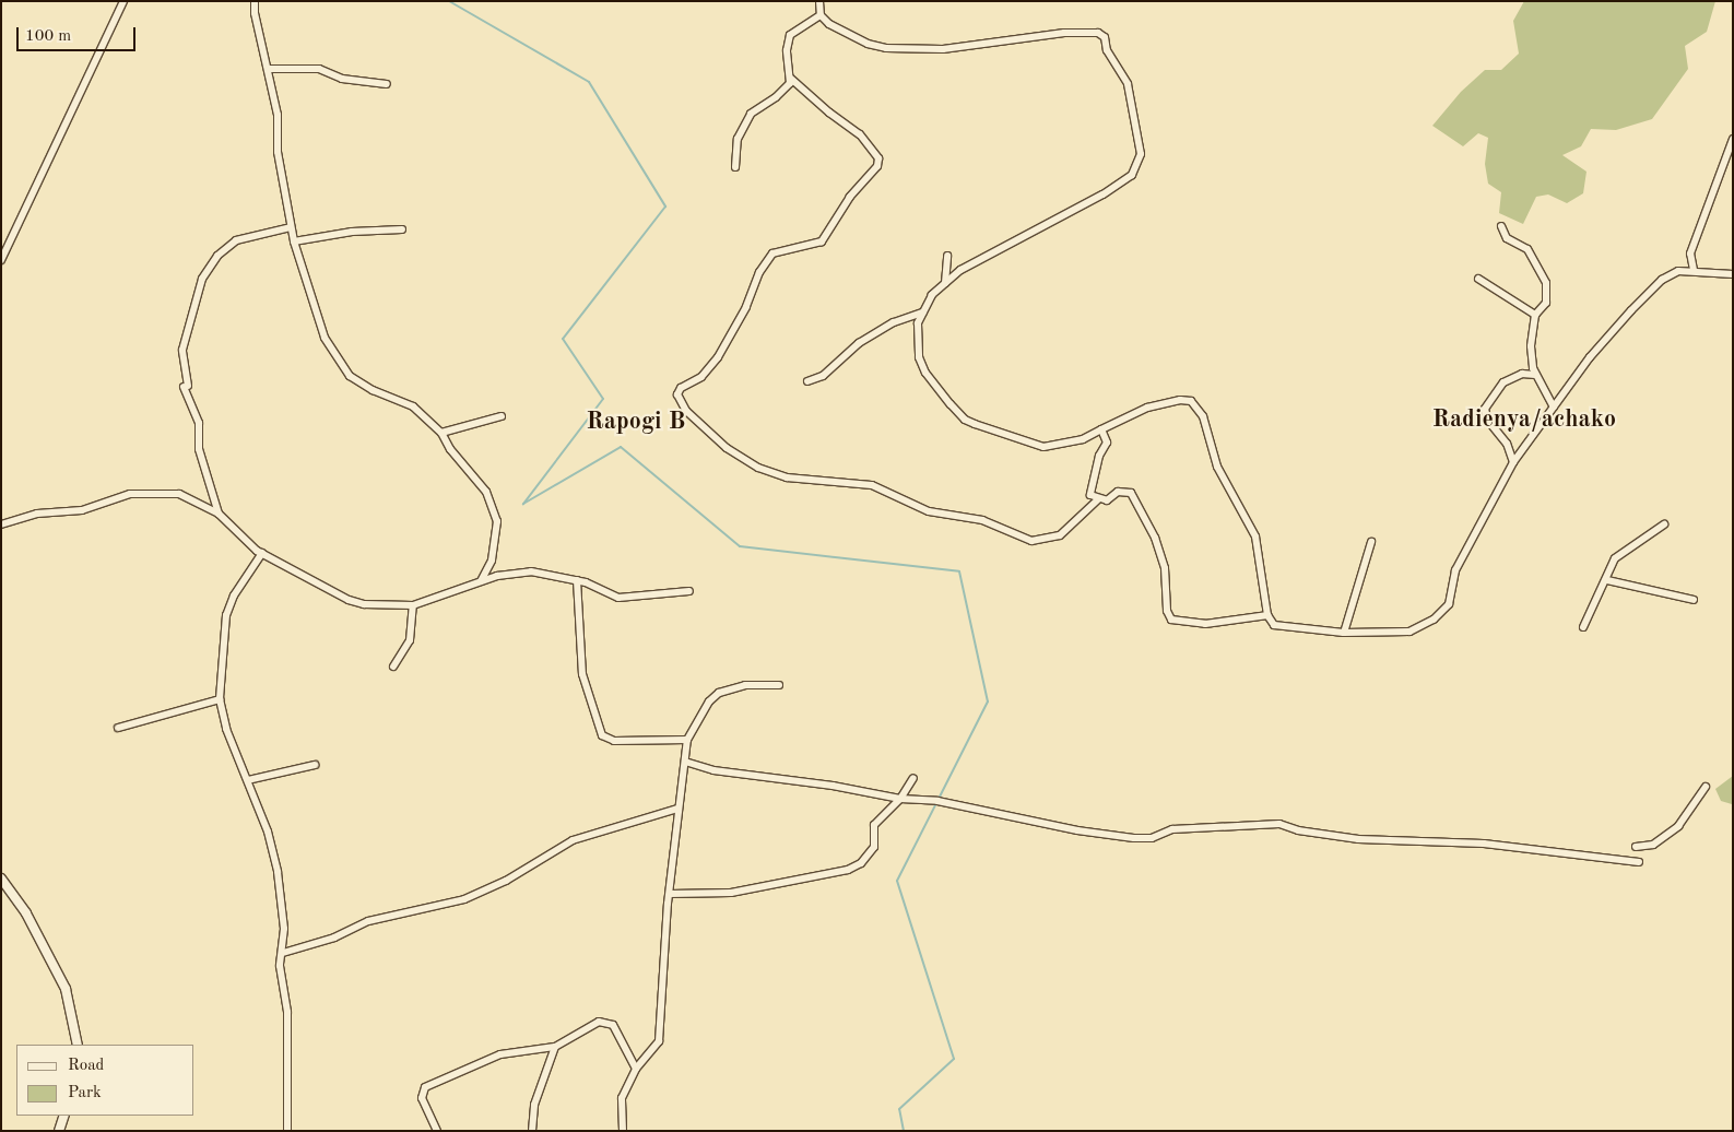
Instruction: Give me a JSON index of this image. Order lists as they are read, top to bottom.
{
  "districts": ["Radienya/achako", "Rapogi B"],
  "legend": ["Road", "Park"],
  "scale_bar": "100 m"
}
